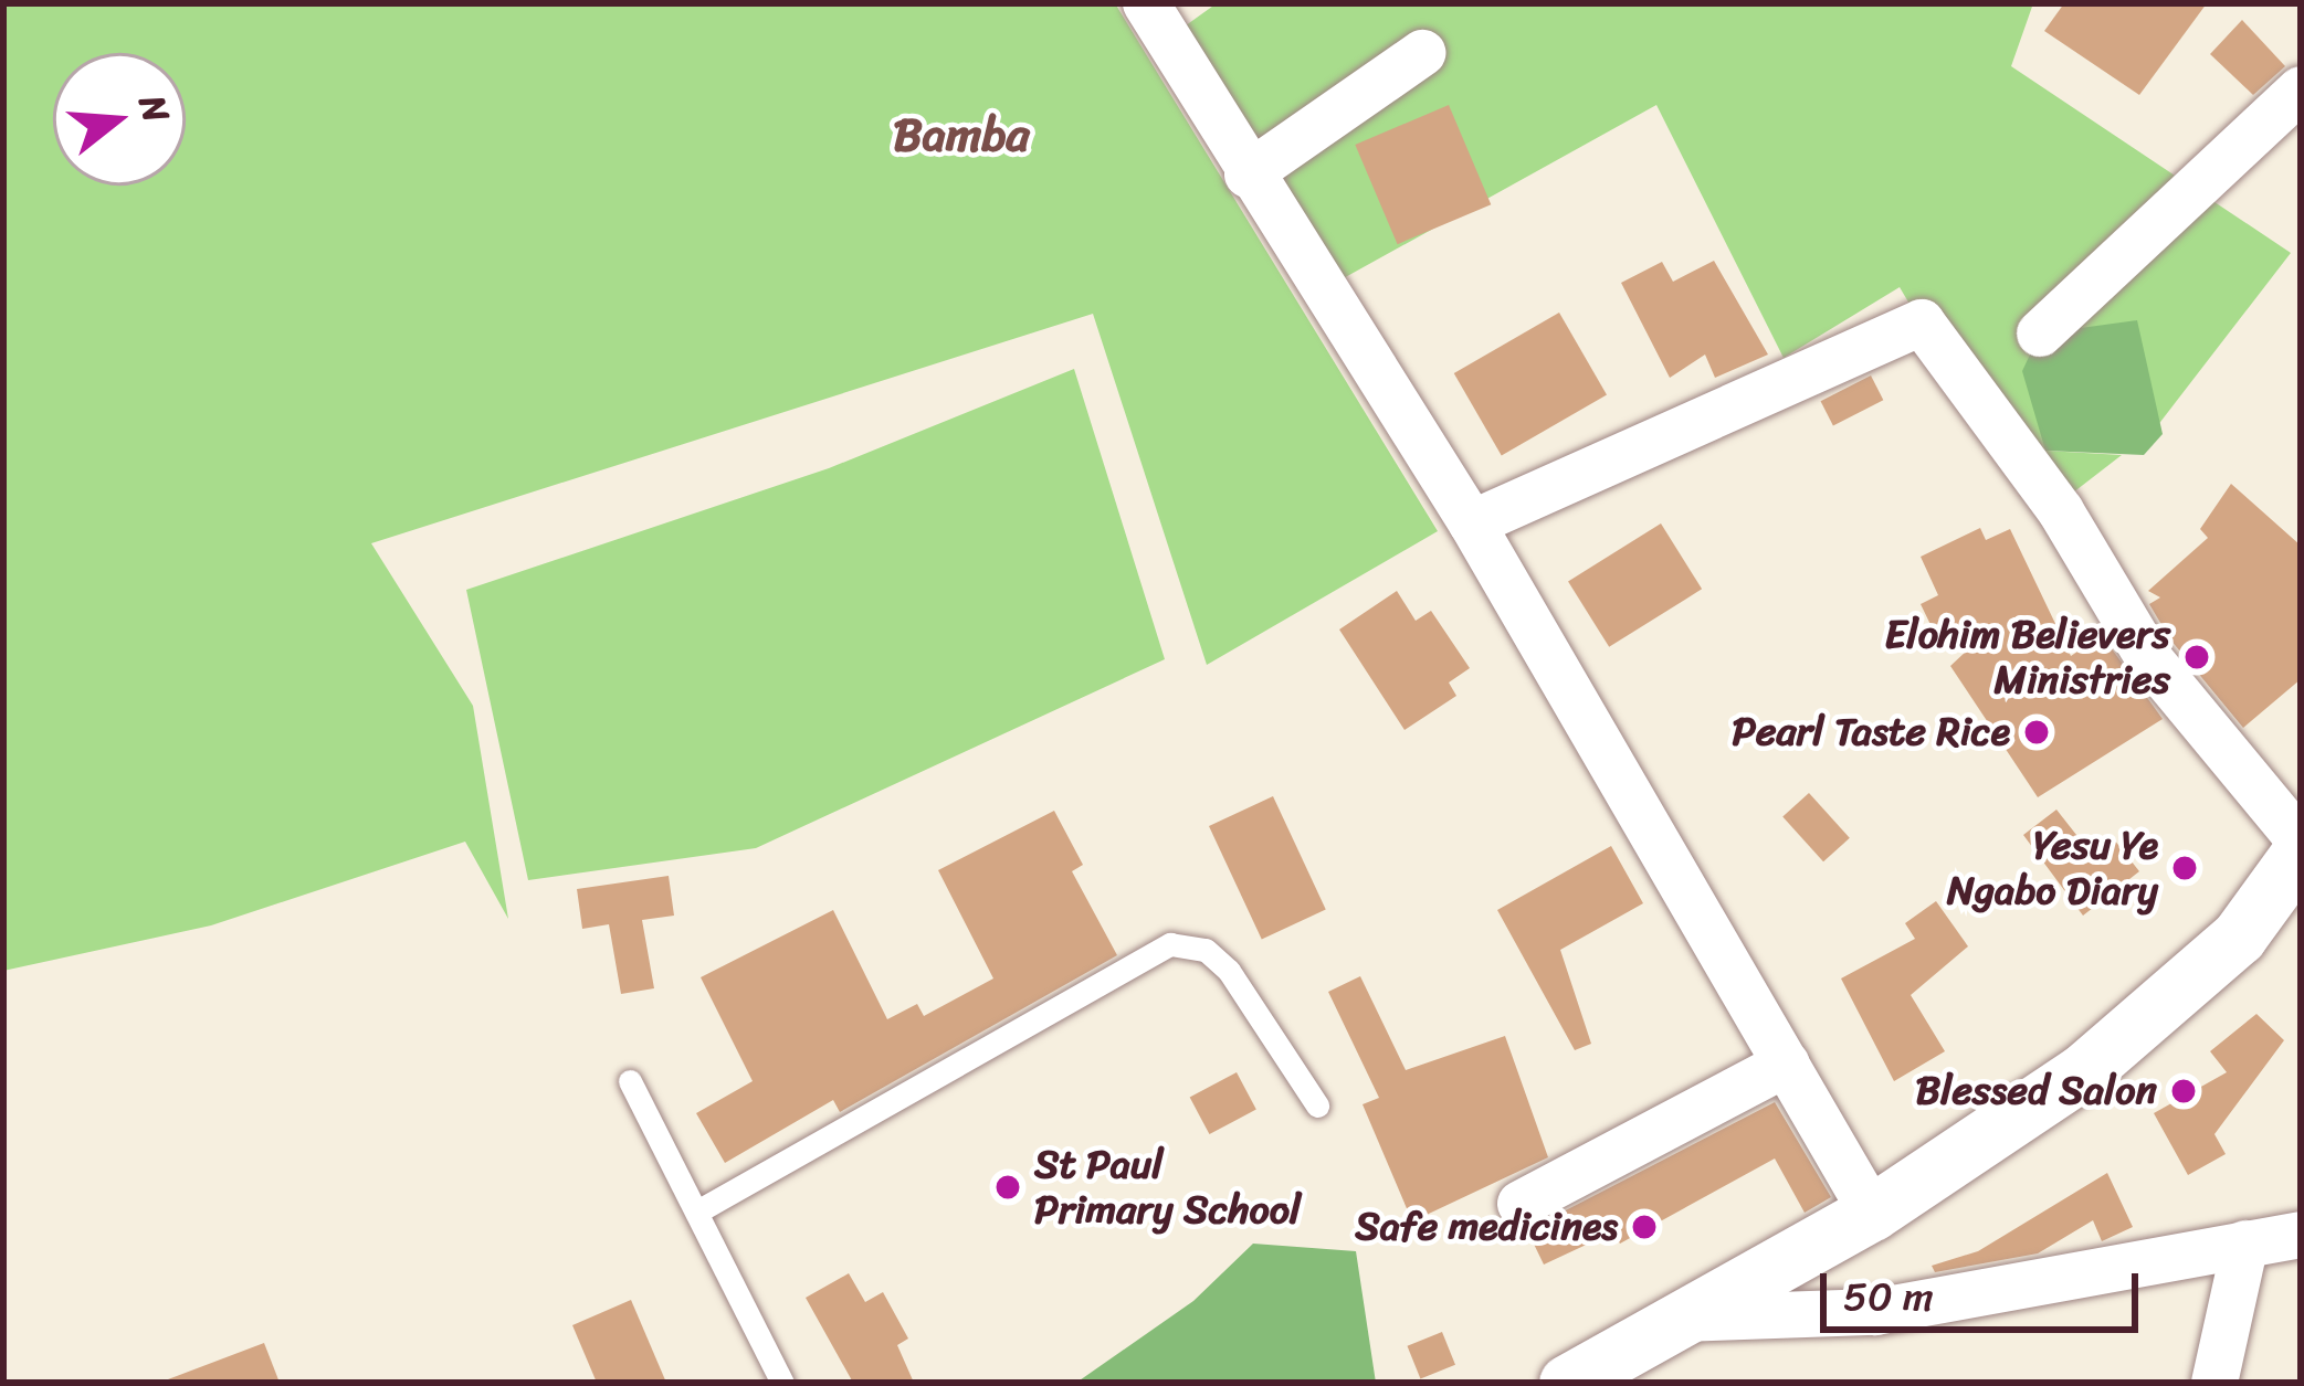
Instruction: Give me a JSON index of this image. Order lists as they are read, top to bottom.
{
  "districts": ["Bamba"],
  "places": [
    "Elohim Believers Ministries",
    "Pearl Taste Rice",
    "Yesu Ye Ngabo Diary",
    "Blessed Salon",
    "St Paul Primary School",
    "Safe medicines"
  ],
  "scale_bar": "50 m",
  "north": "right"
}
